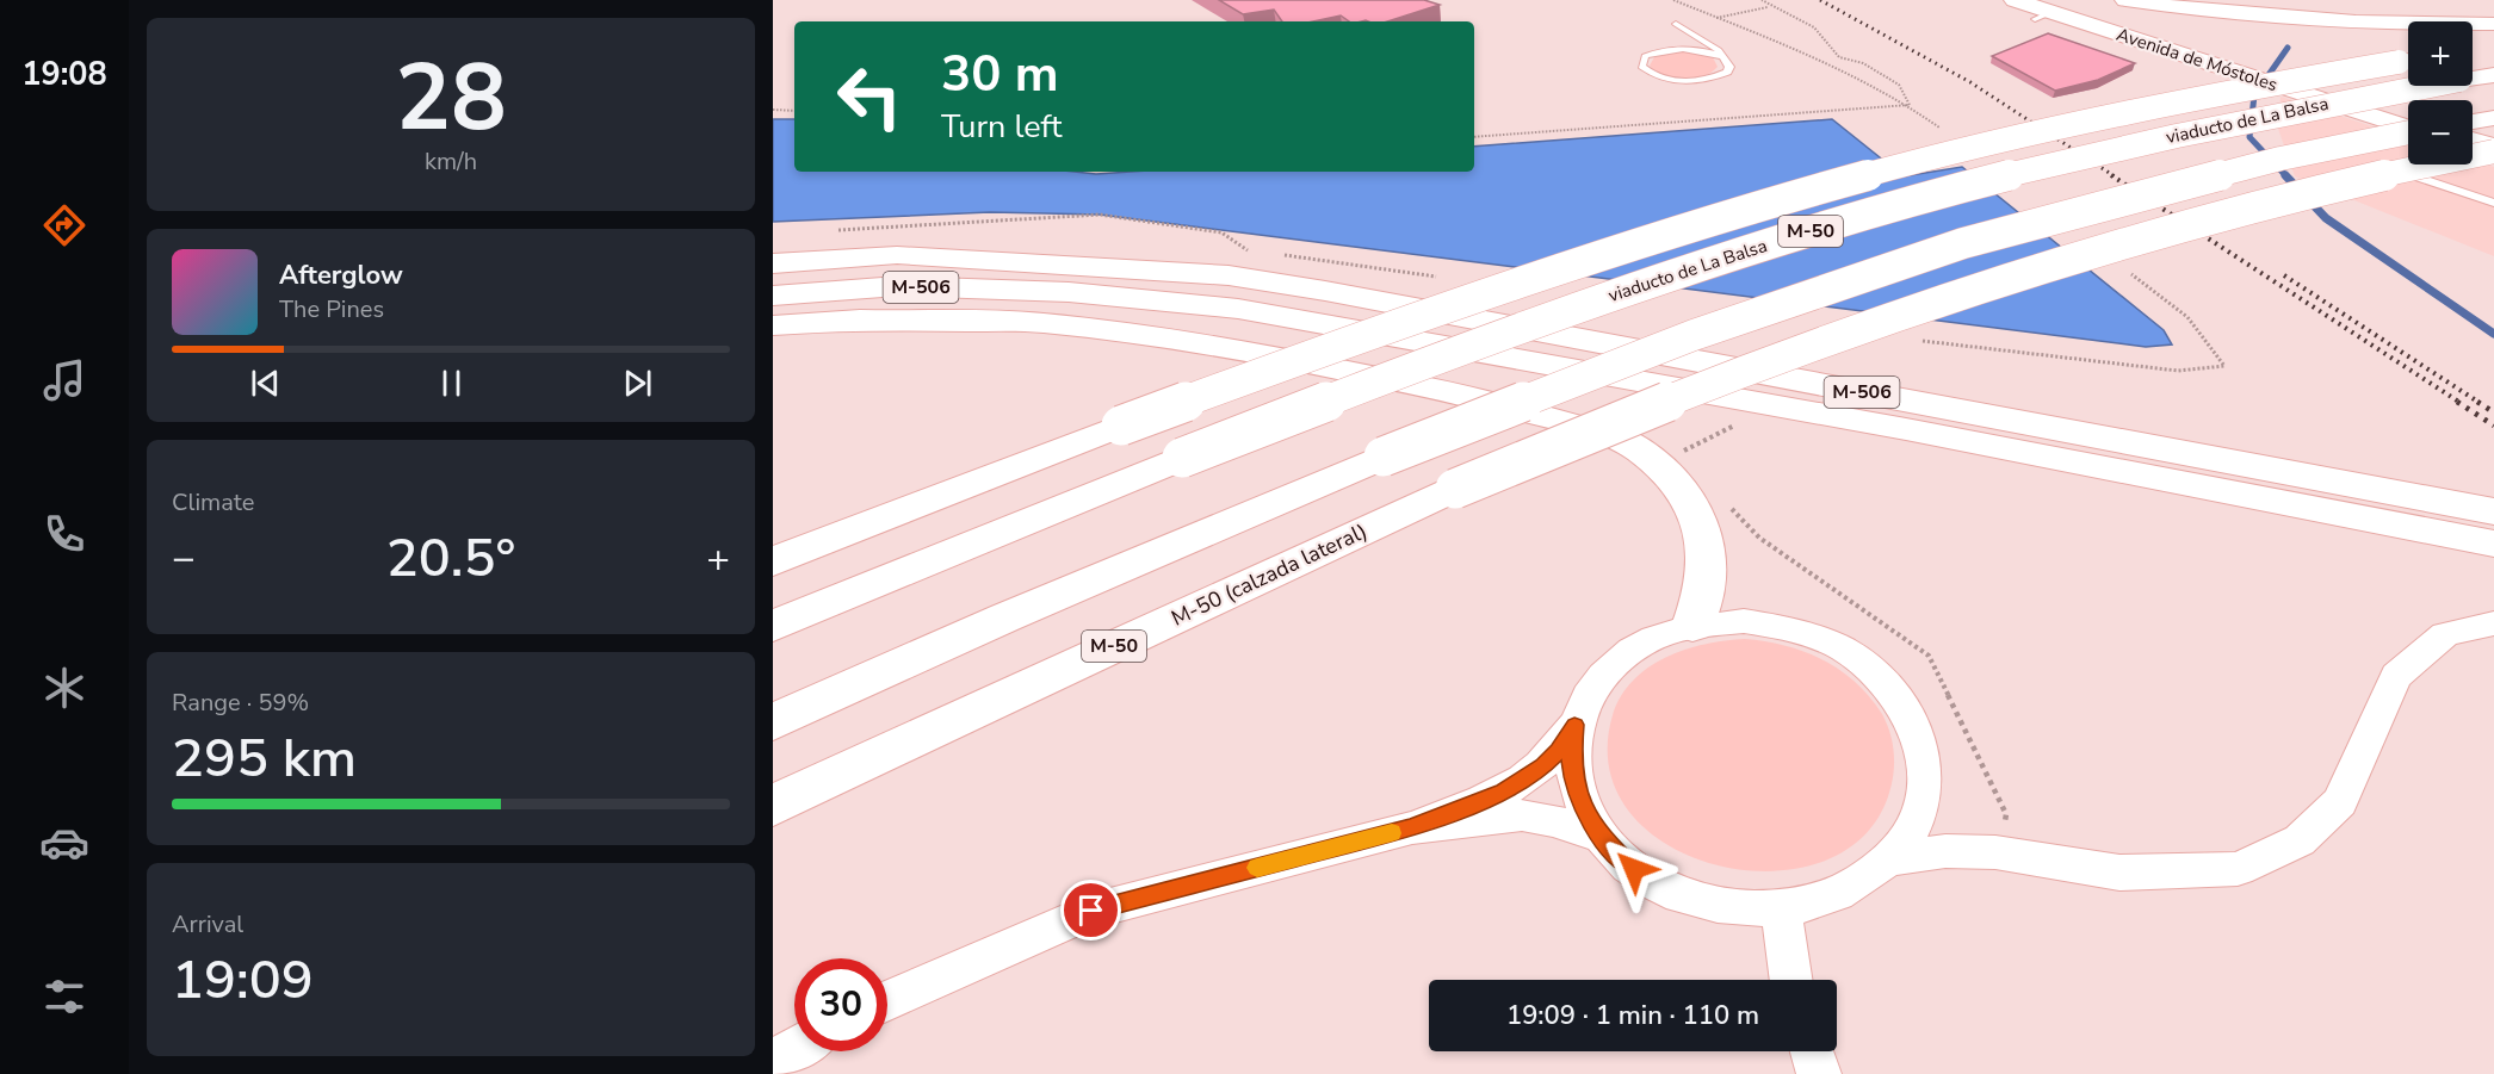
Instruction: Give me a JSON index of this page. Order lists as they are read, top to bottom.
{
  "streets": {
    "main road": [
      "Avenida de Móstoles",
      "viaducto de La Balsa",
      "M-50",
      "M-506",
      "M-50 (calzada lateral)"
    ]
  },
  "crossings": [
    ["M-50", "M-50 (calzada lateral)"]
  ],
  "page": {
    "tabs": "19:08",
    "tile": [
      ["28", "km/h"],
      "Climate",
      ["Range · 59%", "295 km"],
      ["Arrival", "19:09"]
    ],
    "map_buttons": ["+", "−"],
    "turn": ["30 m", "Turn left"],
    "song": ["Afterglow", "The Pines"],
    "heat": ["−", "20.5°", "+"],
    "limit": "30",
    "trip": "19:09 · 1 min · 110 m"
  }
}
